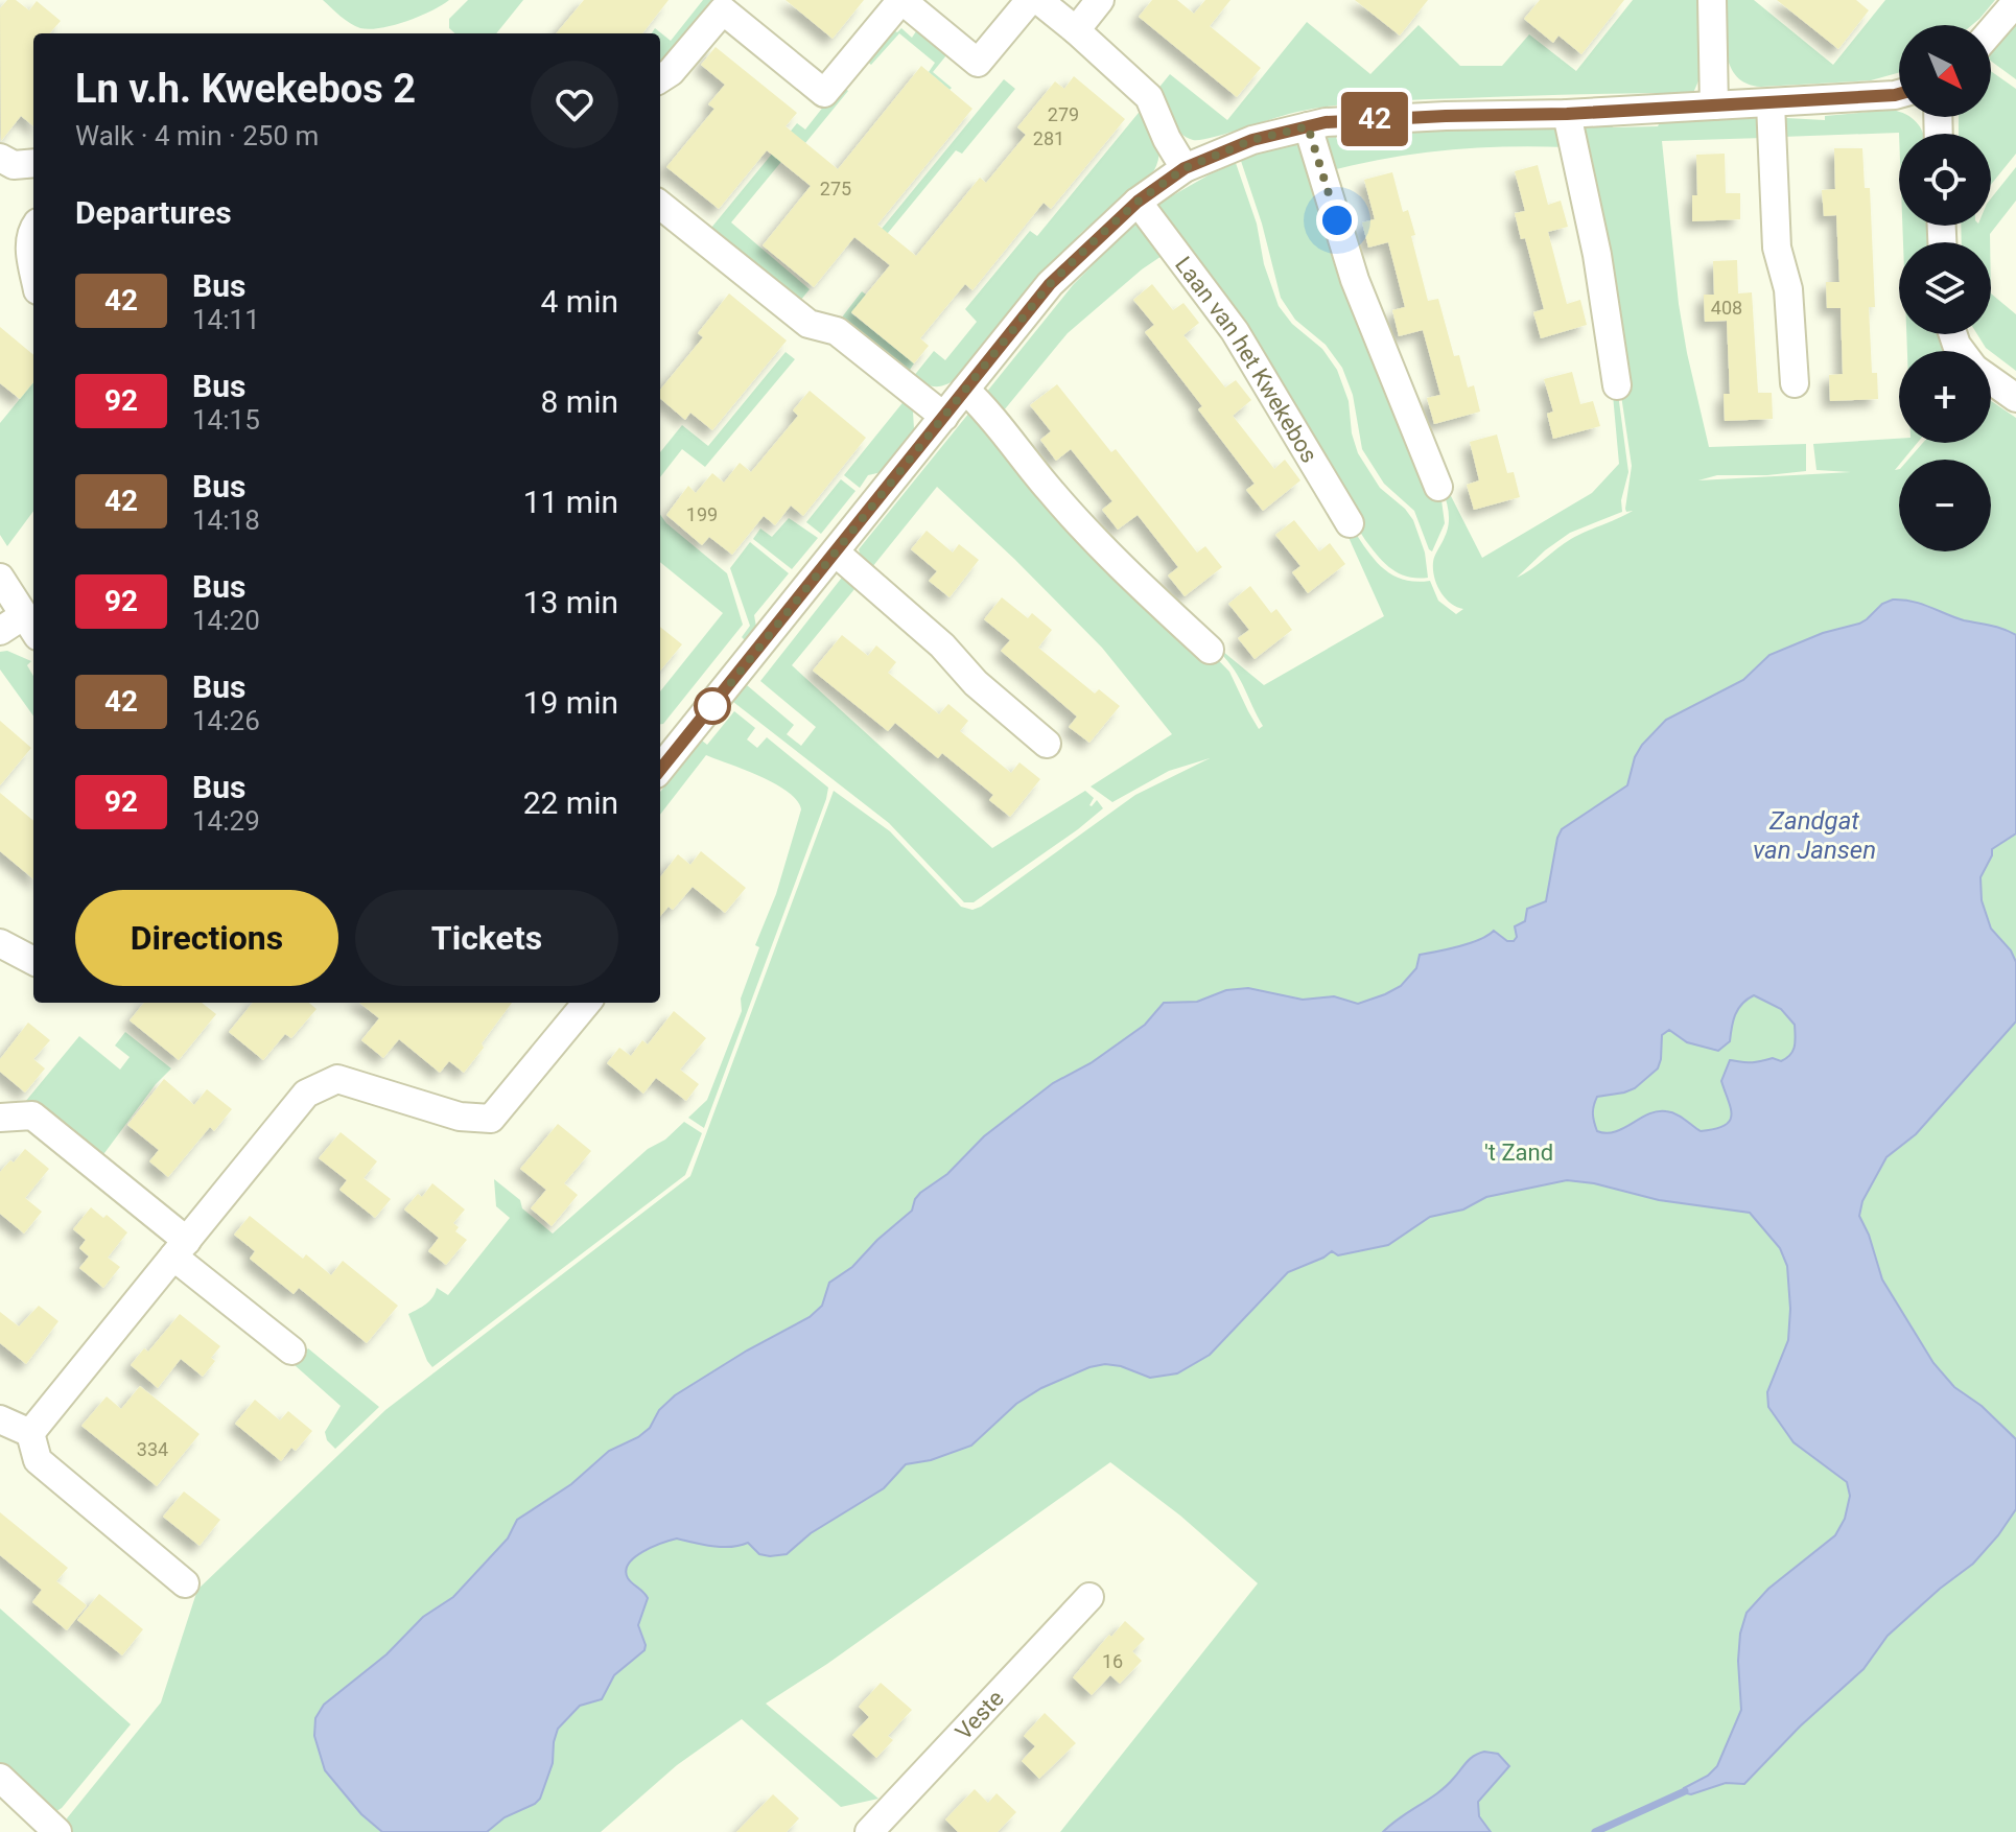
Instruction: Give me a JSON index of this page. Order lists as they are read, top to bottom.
{
  "streets": {
    "street": ["Laan van het Kwekebos", "Veste"]
  },
  "water": ["Zandgat van Jansen"],
  "parks": ["'t Zand"],
  "lines": ["bus line 42"],
  "house_numbers": [
    "279",
    "281",
    "275",
    "408",
    "199",
    "334",
    "16"
  ],
  "north": "bottom right",
  "page": {
    "on_map": "42",
    "map_buttons": ["+", "−"],
    "heading": [
      ["Ln v.h. Kwekebos 2", "Walk · 4 min · 250 m"],
      "Departures"
    ],
    "list": [
      {
        "mark": "42",
        "name": "Bus",
        "note": "14:11",
        "value": "4 min"
      },
      {
        "mark": "92",
        "name": "Bus",
        "note": "14:15",
        "value": "8 min"
      },
      {
        "mark": "42",
        "name": "Bus",
        "note": "14:18",
        "value": "11 min"
      },
      {
        "mark": "92",
        "name": "Bus",
        "note": "14:20",
        "value": "13 min"
      },
      {
        "mark": "42",
        "name": "Bus",
        "note": "14:26",
        "value": "19 min"
      },
      {
        "mark": "92",
        "name": "Bus",
        "note": "14:29",
        "value": "22 min"
      }
    ],
    "buttons": ["Directions", "Tickets"]
  }
}
